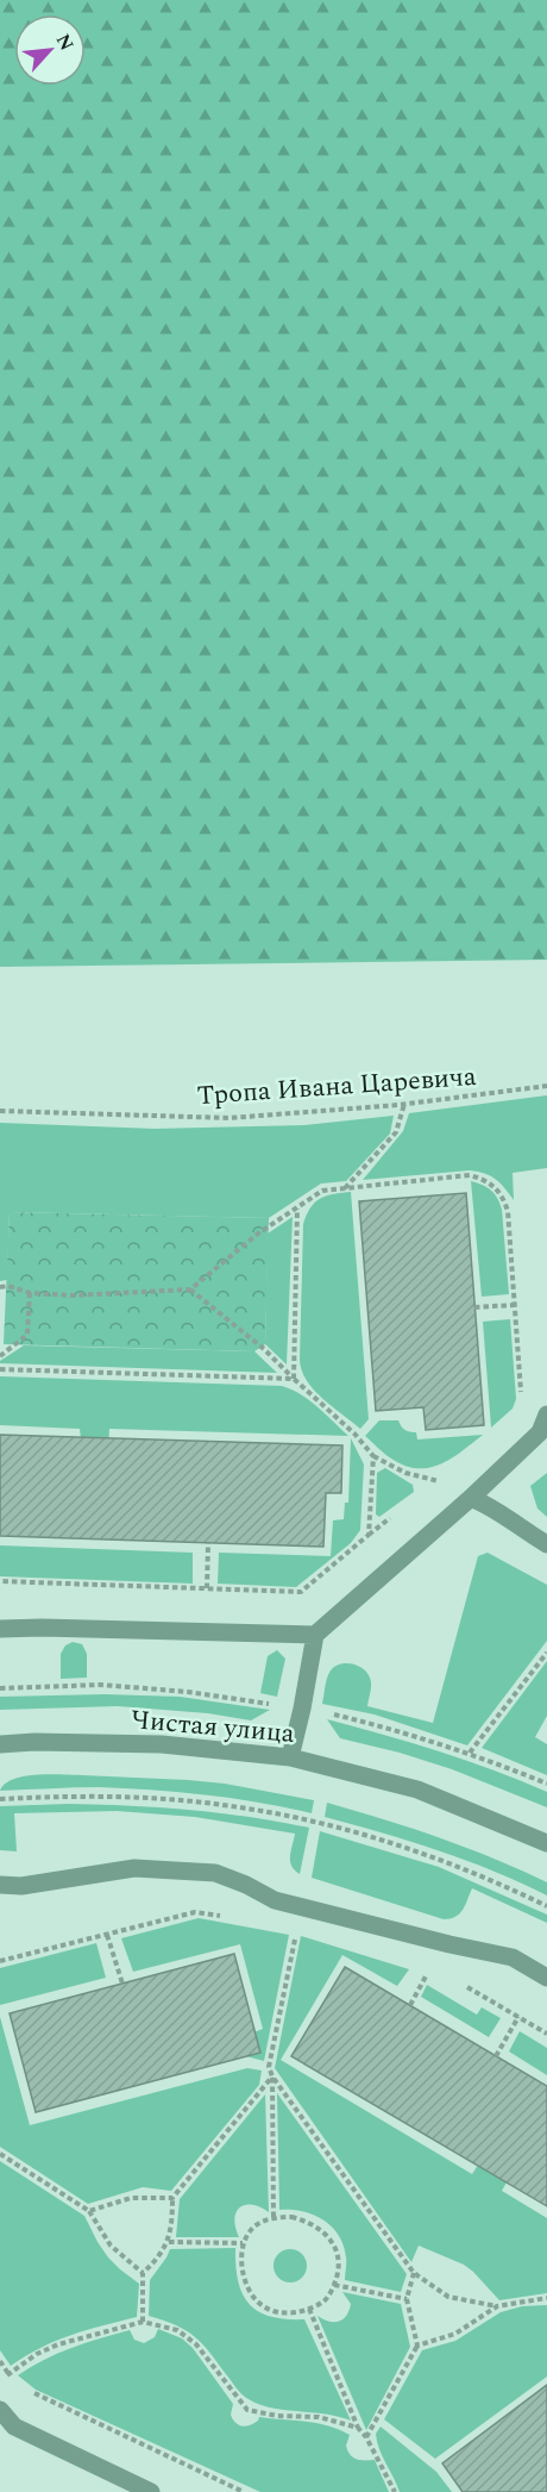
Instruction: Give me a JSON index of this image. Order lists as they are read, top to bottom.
{
  "streets": {
    "street": ["Чистая улица"],
    "path": ["Тропа Ивана Царевича"]
  },
  "north": "top right"
}
